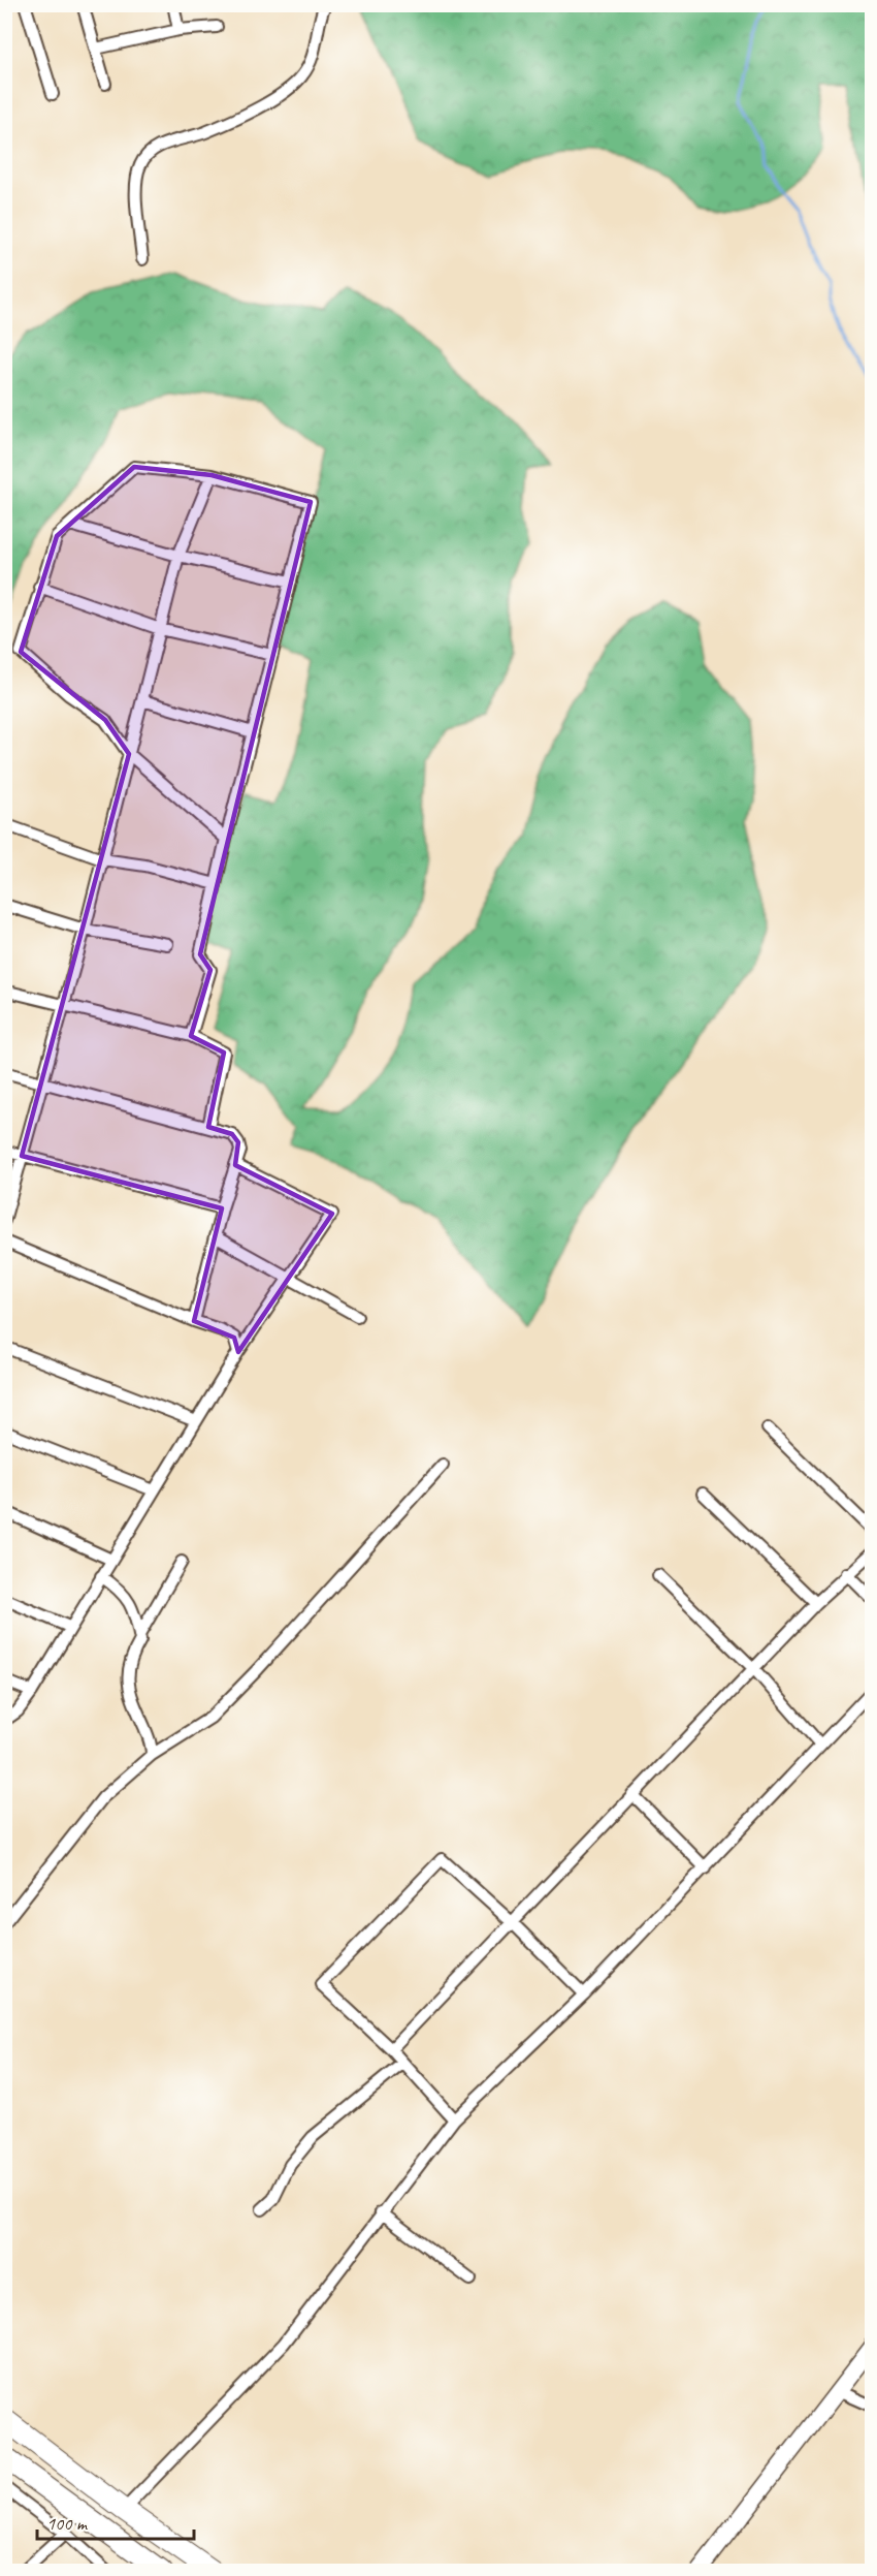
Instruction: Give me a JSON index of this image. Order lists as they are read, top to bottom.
{
  "scale_bar": "100 m"
}
